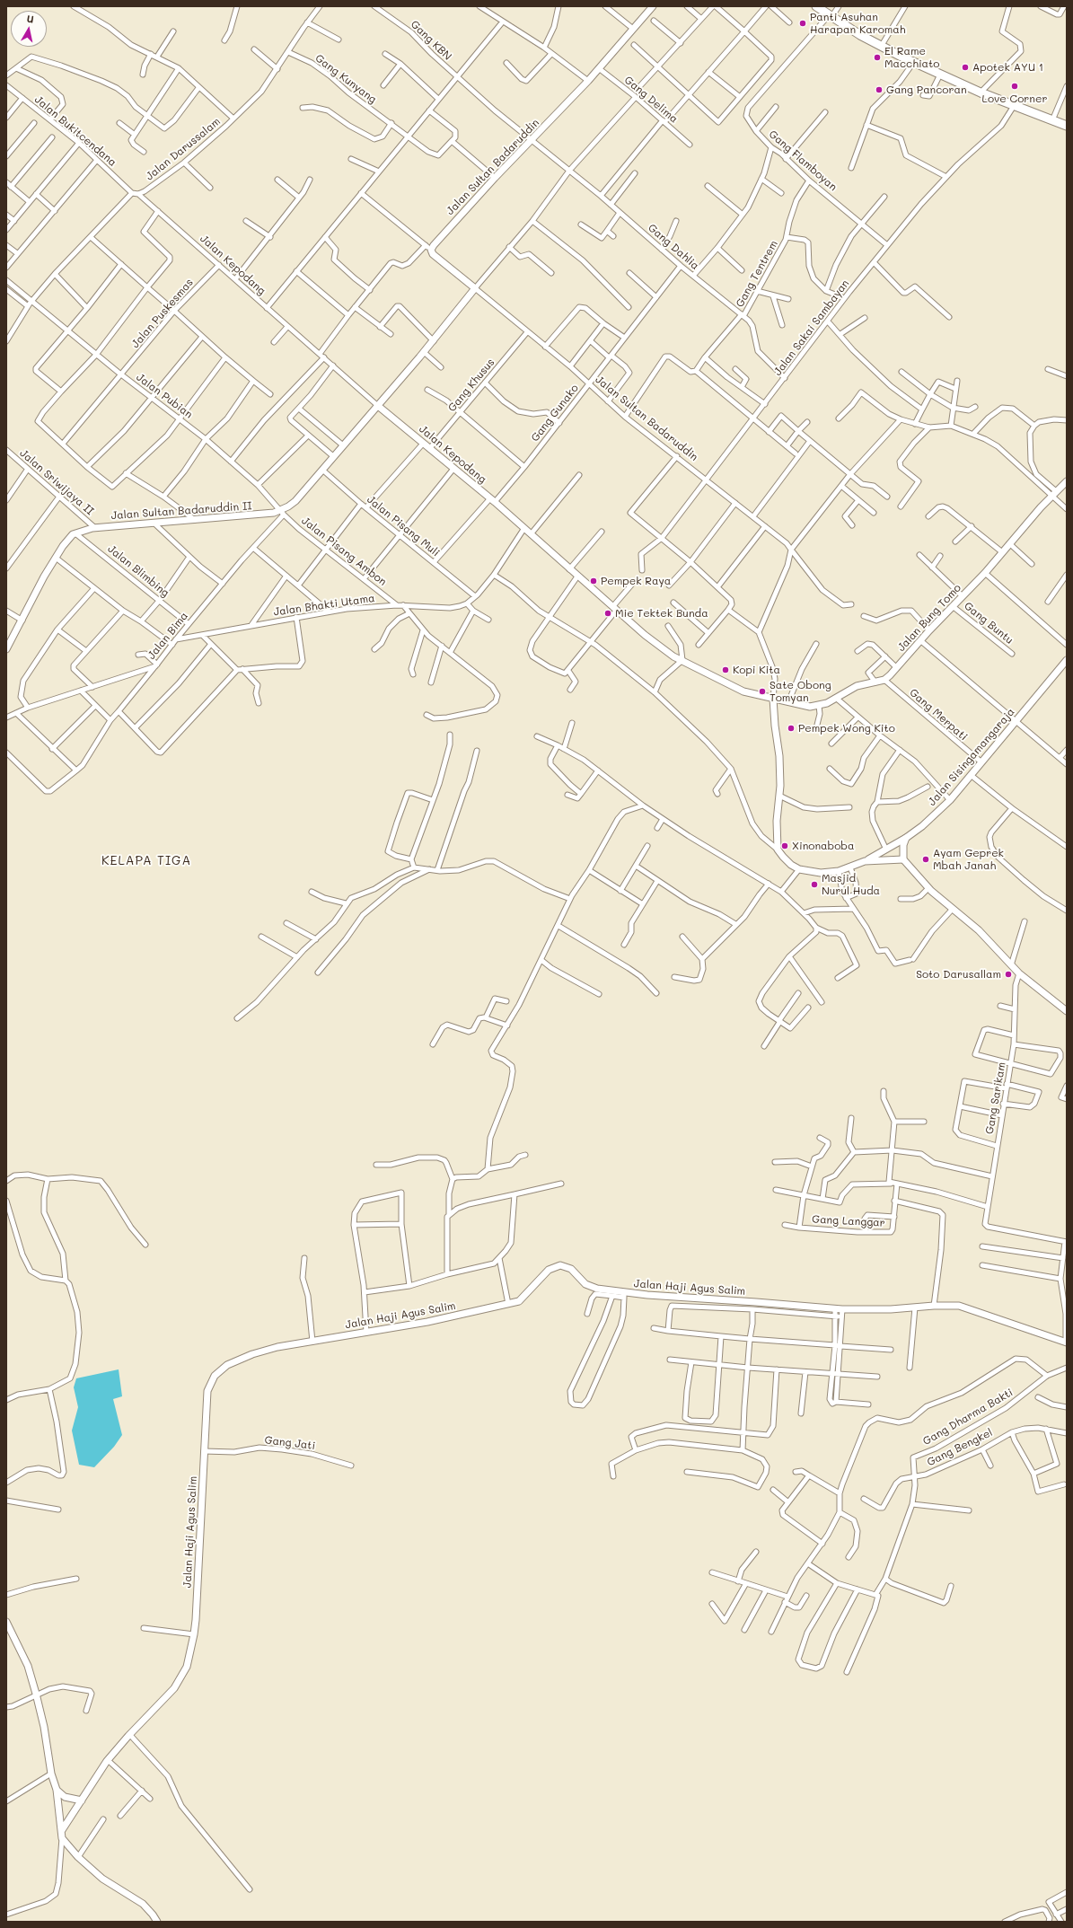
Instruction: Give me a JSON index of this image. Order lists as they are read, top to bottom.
{
  "streets": {
    "street": [
      "Gang KBN",
      "Gang Kunyang",
      "Gang Delima",
      "Jalan Bukitcendana",
      "Jalan Darussalam",
      "Gang Flamboyan",
      "Jalan Sultan Badaruddin",
      "Gang Dahlia",
      "Jalan Kepodang",
      "Gang Tentrem",
      "Jalan Puskesmas",
      "Jalan Sakai Sambayan",
      "Gang Khusus",
      "Jalan Pubian",
      "Gang Gunako",
      "Jalan Sriwijaya II",
      "Jalan Sultan Badaruddin II",
      "Jalan Pisang Muli",
      "Jalan Pisang Ambon",
      "Jalan Blimbing",
      "Jalan Bhakti Utama",
      "Jalan Bung Tomo",
      "Gang Buntu",
      "Jalan Bima",
      "Gang Merpati",
      "Jalan Sisingamangaraja",
      "Gang Sarikam",
      "Gang Langgar",
      "Jalan Haji Agus Salim",
      "Gang Dharma Bakti",
      "Gang Jati",
      "Gang Bengkel"
    ]
  },
  "crossings": [
    ["Gang KBN", "Jalan Sultan Badaruddin"],
    ["Gang KBN", "Gang Dahlia"],
    ["Gang Kunyang", "Jalan Darussalam"],
    ["Gang Delima", "Jalan Sultan Badaruddin"],
    ["Jalan Darussalam", "Jalan Kepodang"],
    ["Gang Flamboyan", "Gang Tentrem"],
    ["Gang Flamboyan", "Jalan Sakai Sambayan"],
    ["Jalan Sultan Badaruddin", "Gang Dahlia"],
    ["Jalan Sultan Badaruddin", "Jalan Sakai Sambayan"],
    ["Jalan Sultan Badaruddin", "Gang Khusus"],
    ["Jalan Sultan Badaruddin", "Gang Gunako"],
    ["Jalan Sultan Badaruddin", "Jalan Sultan Badaruddin II"],
    ["Gang Dahlia", "Gang Tentrem"],
    ["Gang Dahlia", "Jalan Sakai Sambayan"],
    ["Gang Dahlia", "Gang Gunako"],
    ["Jalan Kepodang", "Jalan Puskesmas"],
    ["Jalan Kepodang", "Gang Khusus"],
    ["Jalan Kepodang", "Gang Gunako"],
    ["Jalan Kepodang", "Jalan Sultan Badaruddin II"],
    ["Jalan Kepodang", "Jalan Bhakti Utama"],
    ["Jalan Kepodang", "Jalan Bung Tomo"],
    ["Jalan Puskesmas", "Jalan Pubian"],
    ["Jalan Pubian", "Jalan Sultan Badaruddin II"],
    ["Jalan Pubian", "Jalan Pisang Ambon"],
    ["Jalan Pubian", "Jalan Bima"],
    ["Gang Gunako", "Jalan Pisang Muli"],
    ["Jalan Sriwijaya II", "Jalan Sultan Badaruddin II"],
    ["Jalan Sultan Badaruddin II", "Jalan Pisang Muli"],
    ["Jalan Sultan Badaruddin II", "Jalan Pisang Ambon"],
    ["Jalan Sultan Badaruddin II", "Jalan Blimbing"],
    ["Jalan Sultan Badaruddin II", "Jalan Bima"],
    ["Jalan Pisang Muli", "Jalan Bhakti Utama"],
    ["Jalan Pisang Ambon", "Jalan Bhakti Utama"],
    ["Jalan Pisang Ambon", "Jalan Bima"],
    ["Jalan Blimbing", "Jalan Bima"],
    ["Jalan Bhakti Utama", "Jalan Bima"],
    ["Jalan Bung Tomo", "Gang Buntu"],
    ["Jalan Bung Tomo", "Gang Merpati"],
    ["Gang Merpati", "Jalan Sisingamangaraja"],
    ["Jalan Haji Agus Salim", "Gang Jati"],
    ["Gang Dharma Bakti", "Gang Bengkel"]
  ],
  "districts": ["KELAPA TIGA"],
  "places": [
    "Panti Asuhan Harapan Karomah",
    "El Rame Macchiato",
    "Apotek AYU 1",
    "Love Corner",
    "Gang Pancoran",
    "Pempek Raya",
    "Mie Tektek Bunda",
    "Kopi Kita",
    "Sate Obong Tomyan",
    "Pempek Wong Kito",
    "Xinonaboba",
    "Ayam Geprek Mbah Janah",
    "Masjid Nurul Huda",
    "Soto Darusallam"
  ],
  "north": "top"
}
